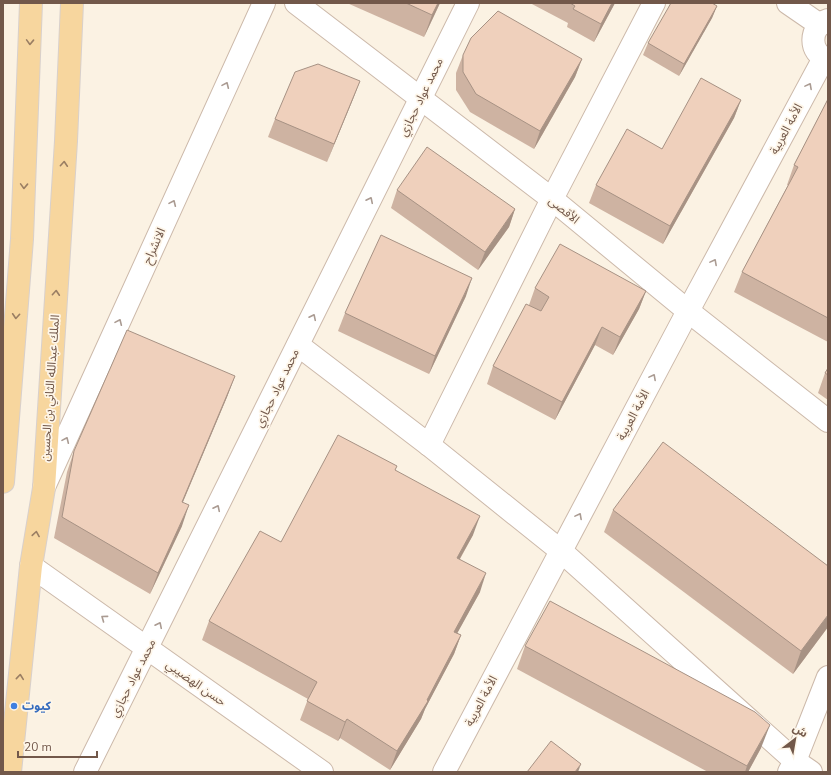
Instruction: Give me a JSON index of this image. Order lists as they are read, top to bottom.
{
  "streets": {
    "main road": ["الملك عبدالله الثاني بن الحسين"],
    "street": [
      "محمد عواد حجازي",
      "الأمة العربية",
      "الأقصى",
      "الانشراح",
      "حسن الهضيبي"
    ]
  },
  "crossings": [
    ["محمد عواد حجازي", "الأقصى"],
    ["محمد عواد حجازي", "حسن الهضيبي"],
    ["الأمة العربية", "الأقصى"],
    ["الانشراح", "الملك عبدالله الثاني بن الحسين"],
    ["الملك عبدالله الثاني بن الحسين", "حسن الهضيبي"]
  ],
  "one_way": ["الانشراح", "حسن الهضيبي"],
  "places": ["كيوت"],
  "scale_bar": "20 m",
  "north": "top right"
}
